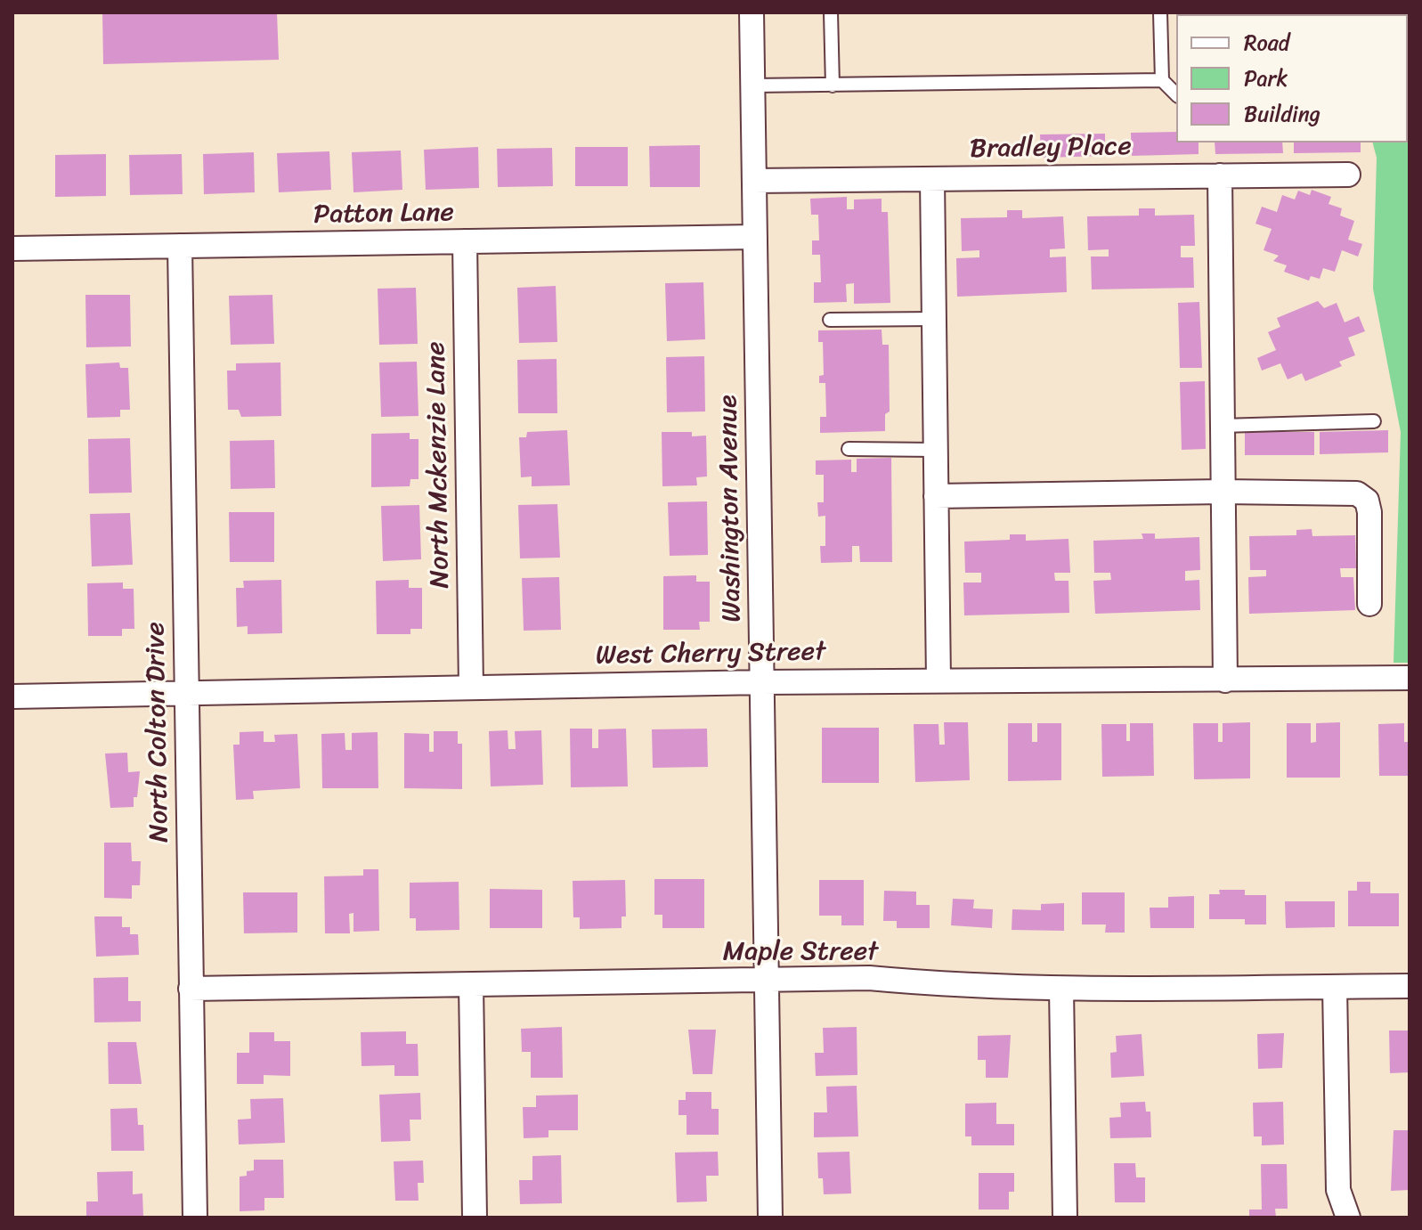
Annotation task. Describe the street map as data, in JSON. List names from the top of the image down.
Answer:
{
  "streets": {
    "street": [
      "Bradley Place",
      "Patton Lane",
      "North Mckenzie Lane",
      "Washington Avenue",
      "West Cherry Street",
      "North Colton Drive",
      "Maple Street"
    ]
  },
  "crossings": [
    ["Bradley Place", "Washington Avenue"],
    ["Patton Lane", "North Mckenzie Lane"],
    ["Patton Lane", "Washington Avenue"],
    ["Patton Lane", "North Colton Drive"],
    ["North Mckenzie Lane", "West Cherry Street"],
    ["Washington Avenue", "West Cherry Street"],
    ["Washington Avenue", "Maple Street"],
    ["West Cherry Street", "North Colton Drive"],
    ["North Colton Drive", "Maple Street"]
  ],
  "legend": ["Road", "Park", "Building"]
}
